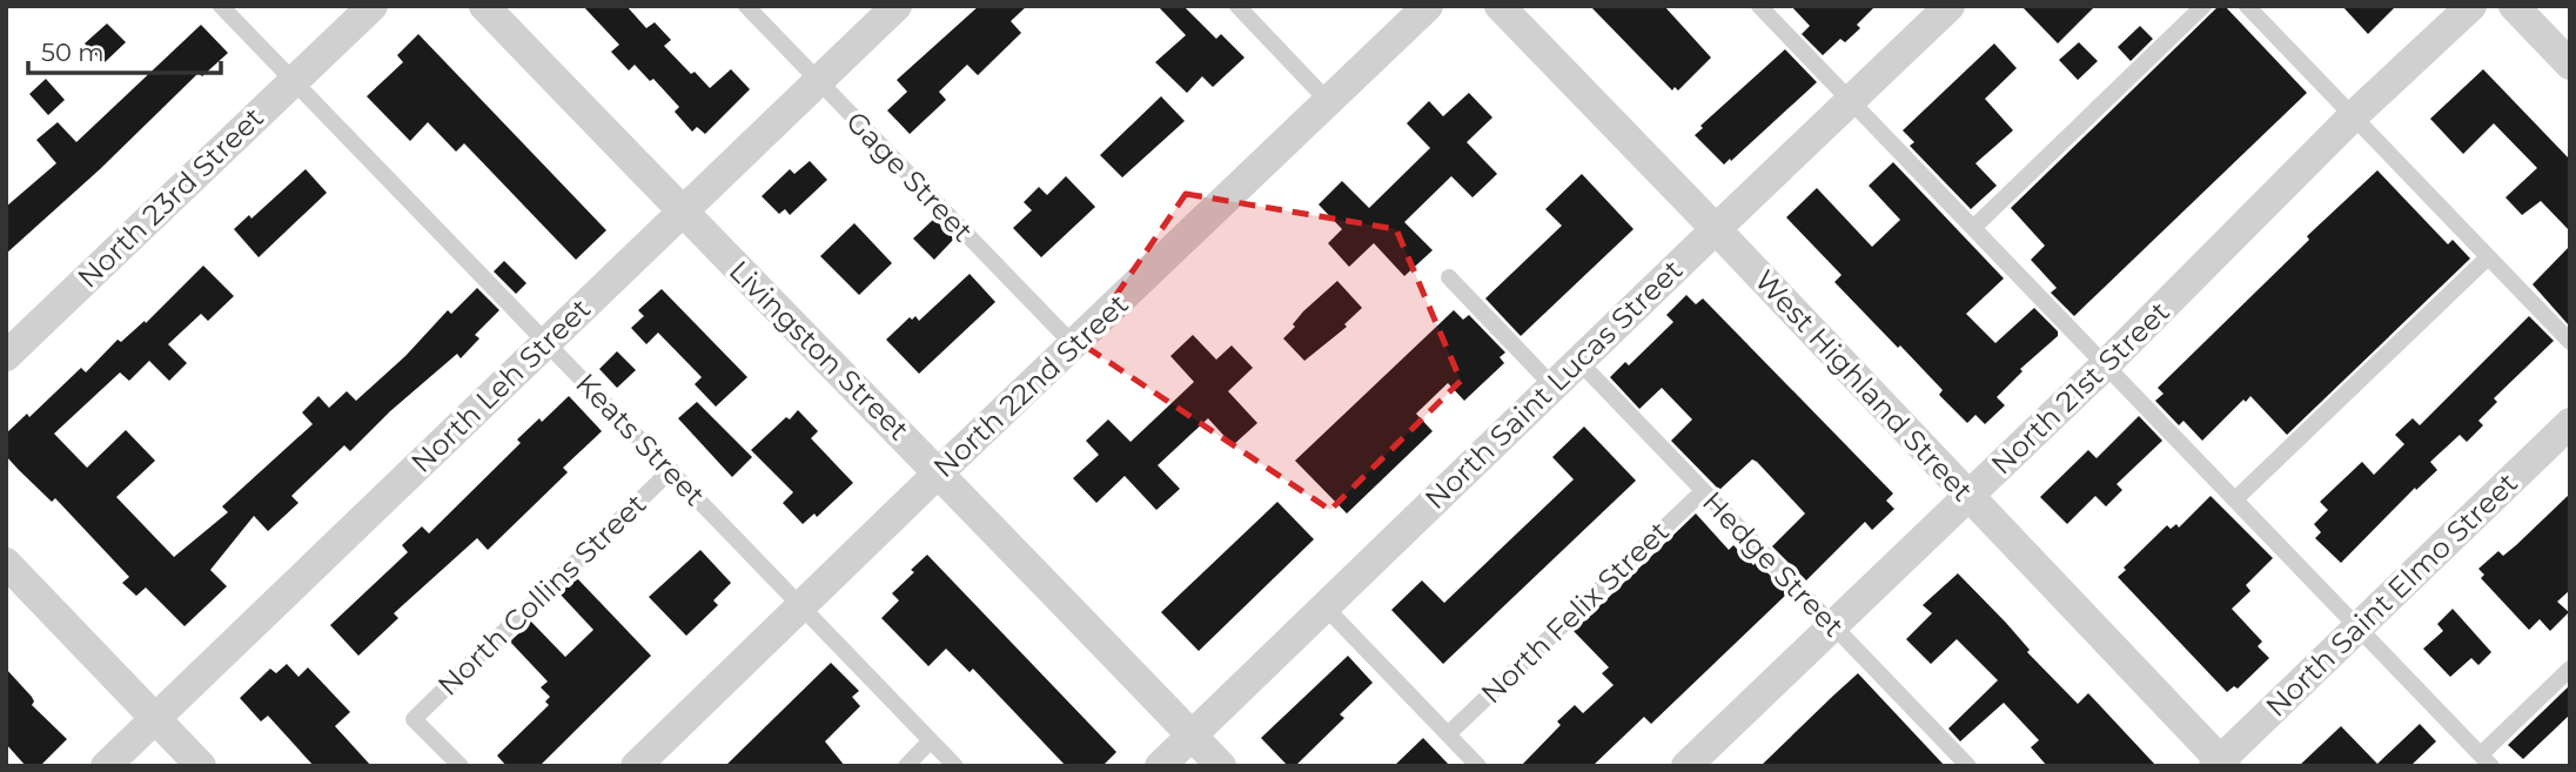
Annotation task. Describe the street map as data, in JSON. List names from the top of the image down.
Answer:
{
  "streets": {
    "street": [
      "North 23rd Street",
      "Livingston Street",
      "North Saint Lucas Street",
      "North Leh Street",
      "North 22nd Street",
      "West Highland Street",
      "North 21st Street",
      "North Saint Elmo Street"
    ],
    "lane": [
      "Gage Street",
      "Keats Street",
      "Hedge Street",
      "North Collins Street",
      "North Felix Street"
    ]
  },
  "crossings": [
    ["Gage Street", "North Leh Street"],
    ["Gage Street", "North 22nd Street"],
    ["North 23rd Street", "Keats Street"],
    ["Livingston Street", "North Saint Lucas Street"],
    ["Livingston Street", "North Leh Street"],
    ["Livingston Street", "North 22nd Street"],
    ["North Saint Lucas Street", "West Highland Street"],
    ["North Saint Lucas Street", "Hedge Street"],
    ["North Leh Street", "Keats Street"],
    ["North 22nd Street", "Keats Street"],
    ["West Highland Street", "North 21st Street"],
    ["West Highland Street", "North Saint Elmo Street"],
    ["North 21st Street", "Hedge Street"],
    ["Keats Street", "North Collins Street"],
    ["Hedge Street", "North Felix Street"]
  ],
  "scale_bar": "50 m"
}
